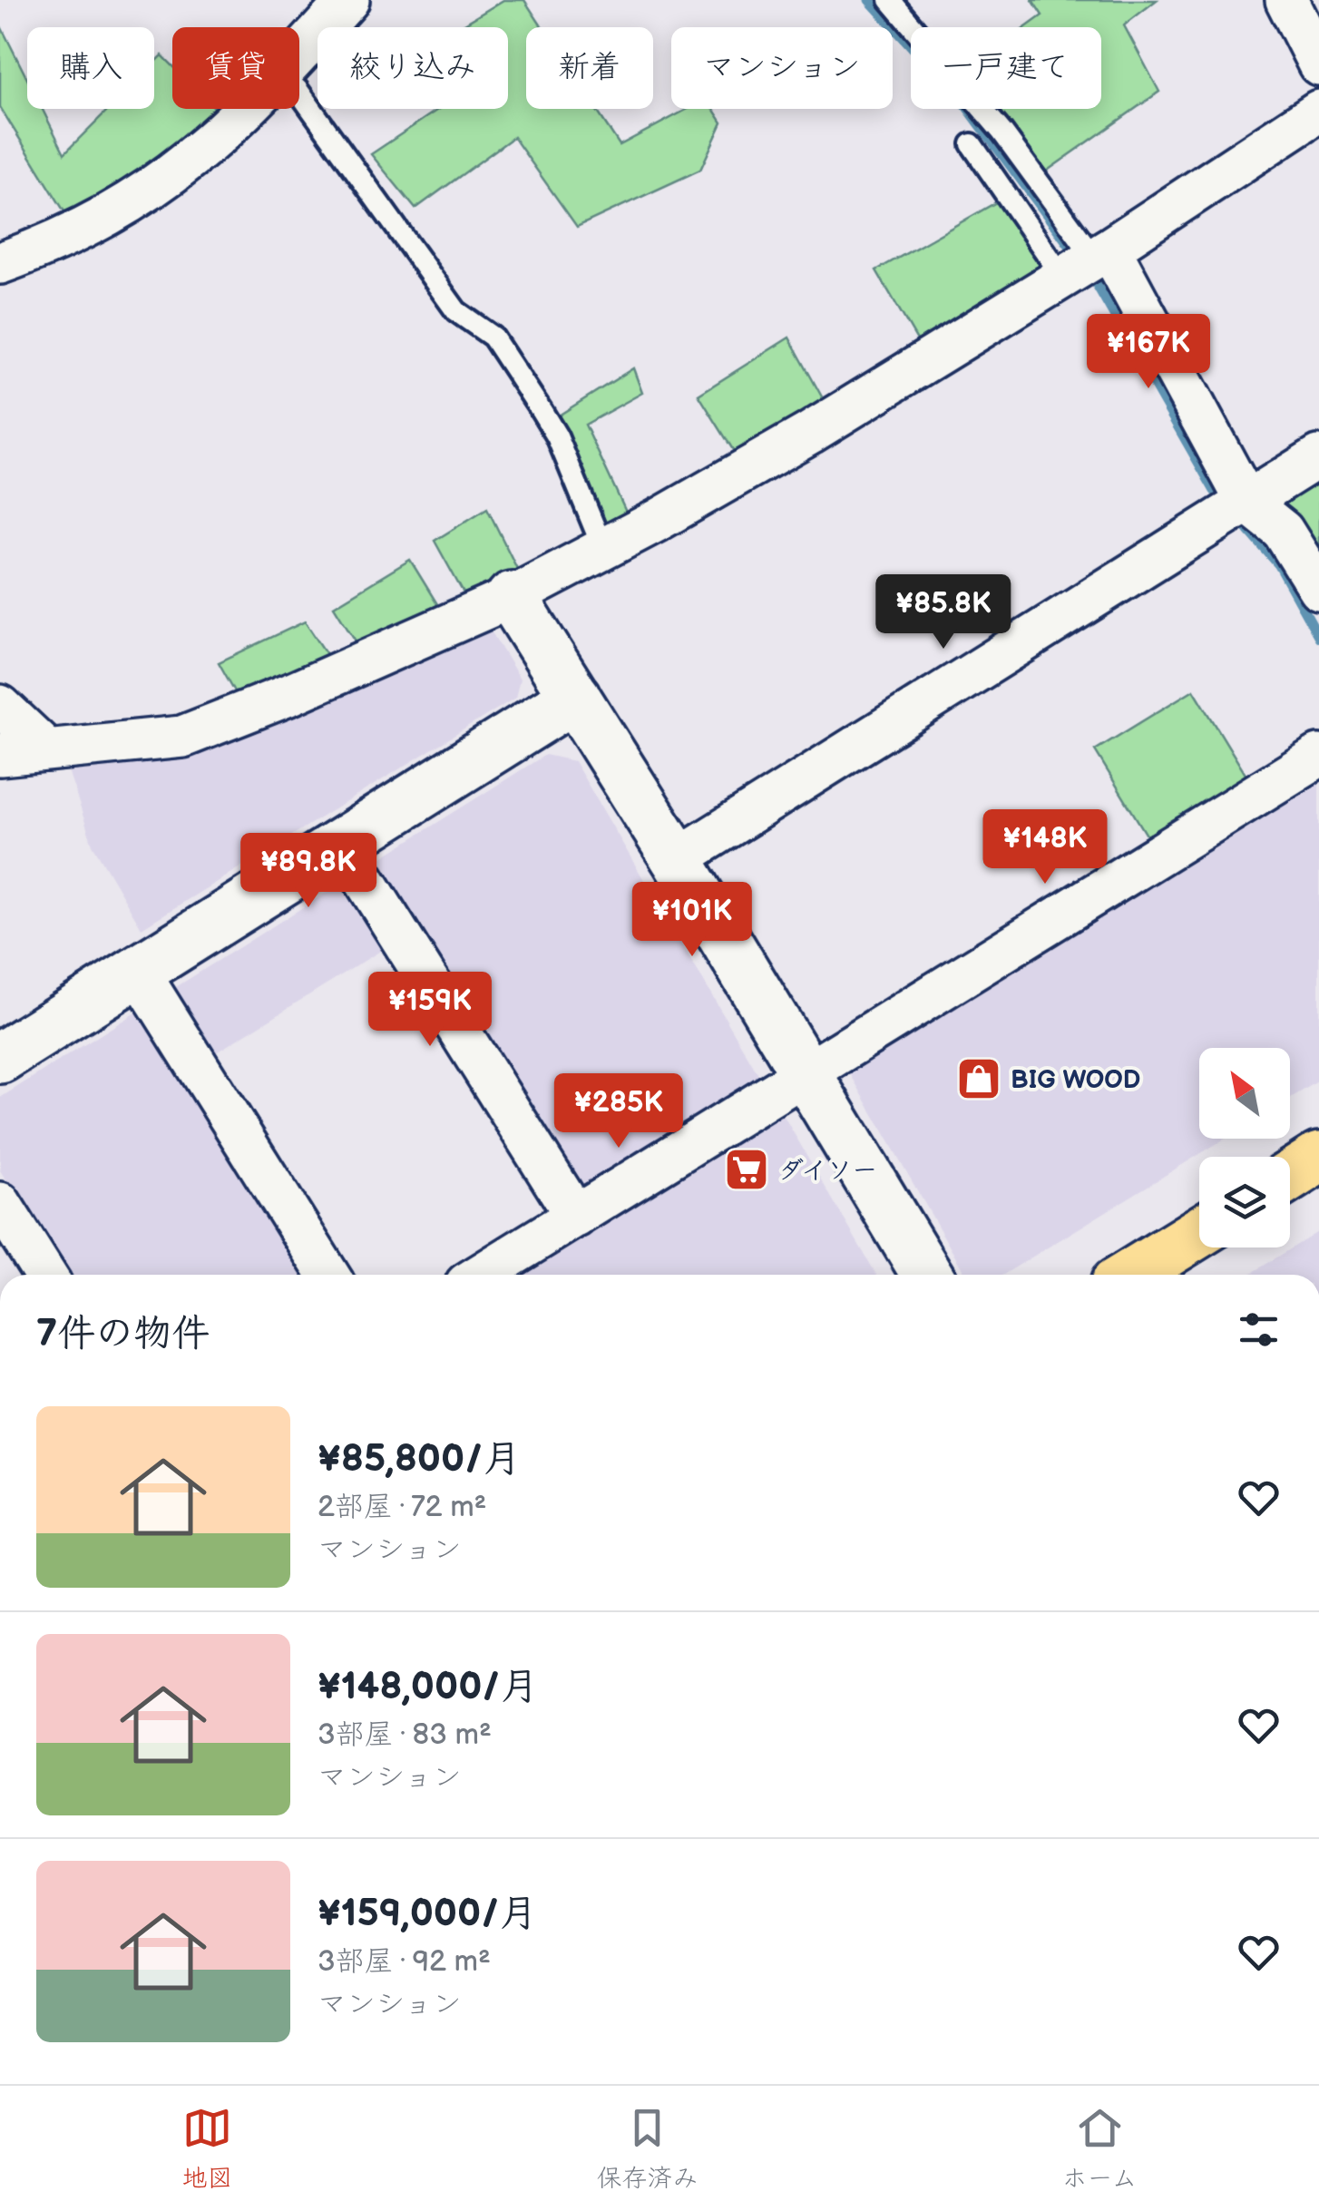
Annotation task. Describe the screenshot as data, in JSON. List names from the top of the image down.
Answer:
{
  "places": {
    "shop": ["BIG WOOD"],
    "supermarket": ["ダイソー"]
  },
  "north": "top left",
  "page": {
    "chip": [
      "購入",
      "賃貸",
      "絞り込み",
      "新着",
      "マンション",
      "一戸建て"
    ],
    "price": [
      "¥167K",
      "¥85.8K",
      "¥148K",
      "¥89.8K",
      "¥101K",
      "¥159K",
      "¥285K"
    ],
    "heading": "7件の物件",
    "list": [
      {
        "name": "¥85,800/月",
        "note": "2部屋 · 72 m² · マンション"
      },
      {
        "name": "¥148,000/月",
        "note": "3部屋 · 83 m² · マンション"
      },
      {
        "name": "¥159,000/月",
        "note": "3部屋 · 92 m² · マンション"
      }
    ],
    "tabs": ["地図", "保存済み", "ホーム"]
  }
}
